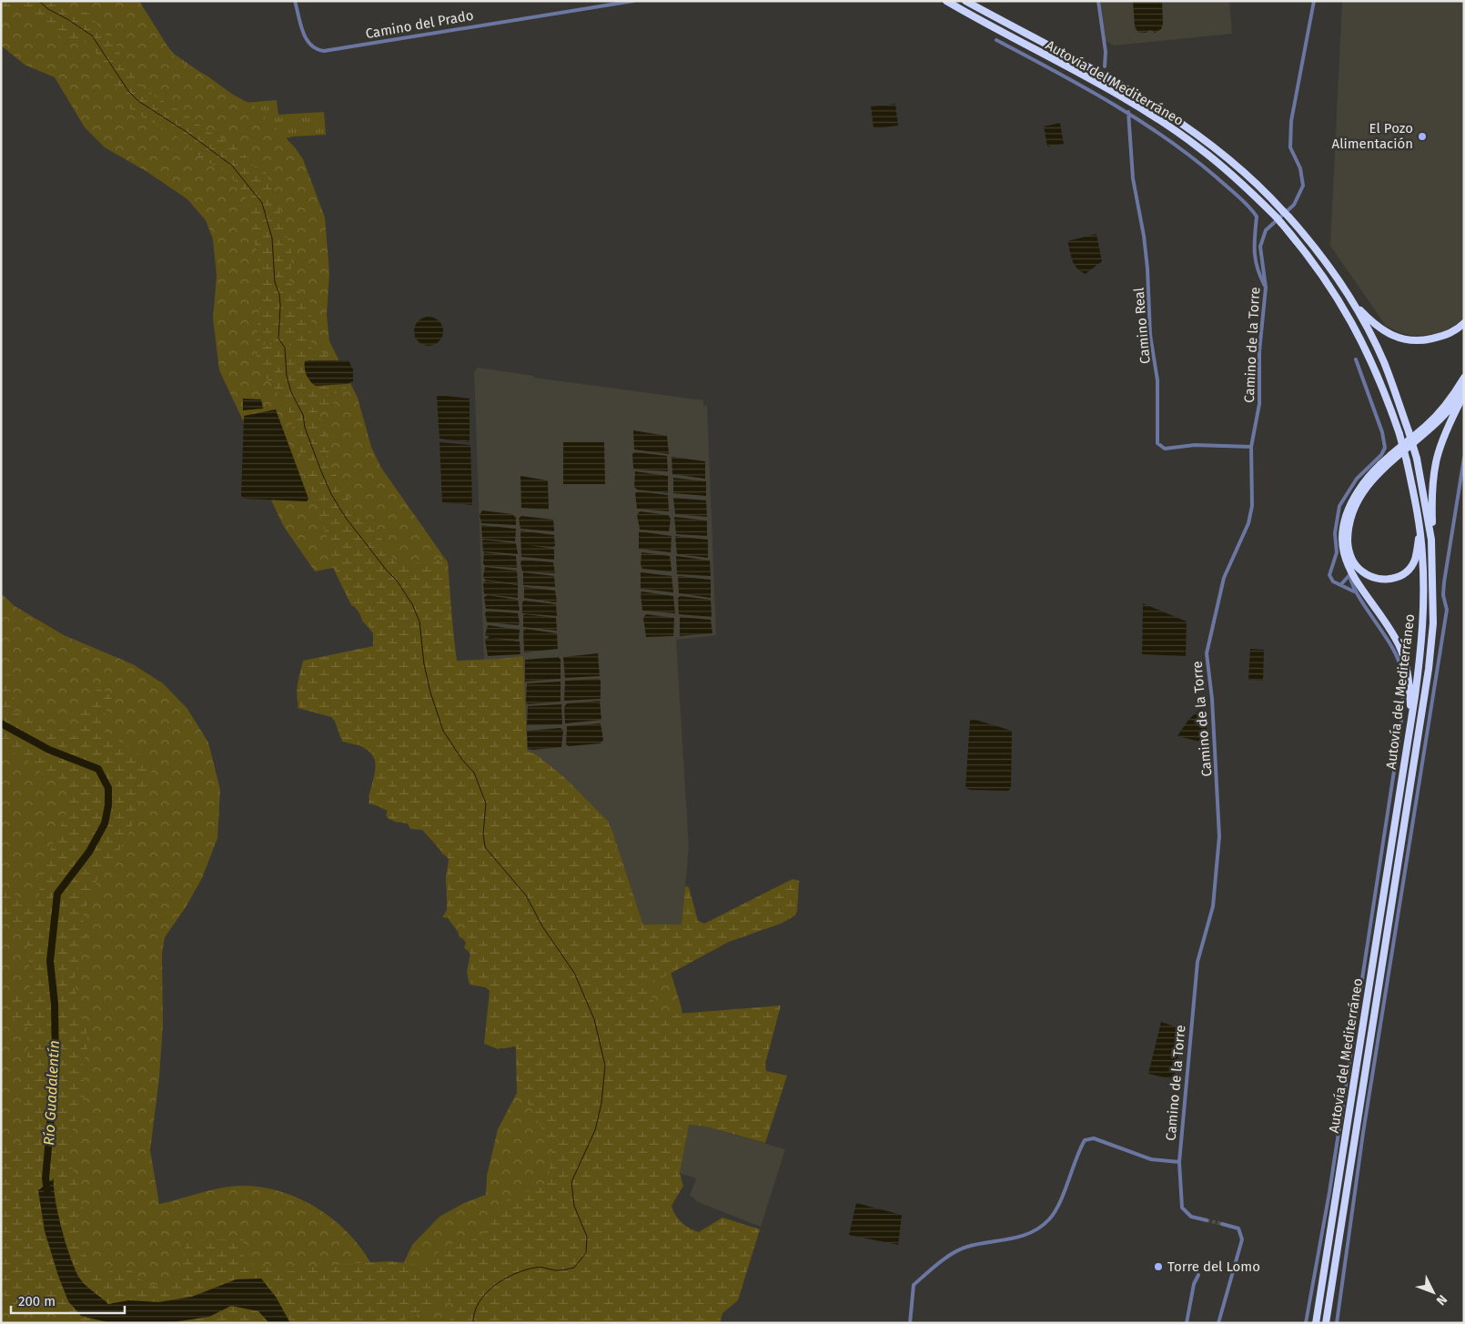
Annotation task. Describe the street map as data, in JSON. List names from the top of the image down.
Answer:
{
  "streets": {
    "highway": ["Autovía del Mediterráneo"],
    "street": ["Camino del Prado", "Camino Real", "Camino de la Torre"]
  },
  "crossings": [
    ["Camino Real", "Camino de la Torre"]
  ],
  "water": ["Río Guadalentín"],
  "places": ["El Pozo Alimentación", "Torre del Lomo"],
  "scale_bar": "200 m",
  "north": "bottom right"
}
